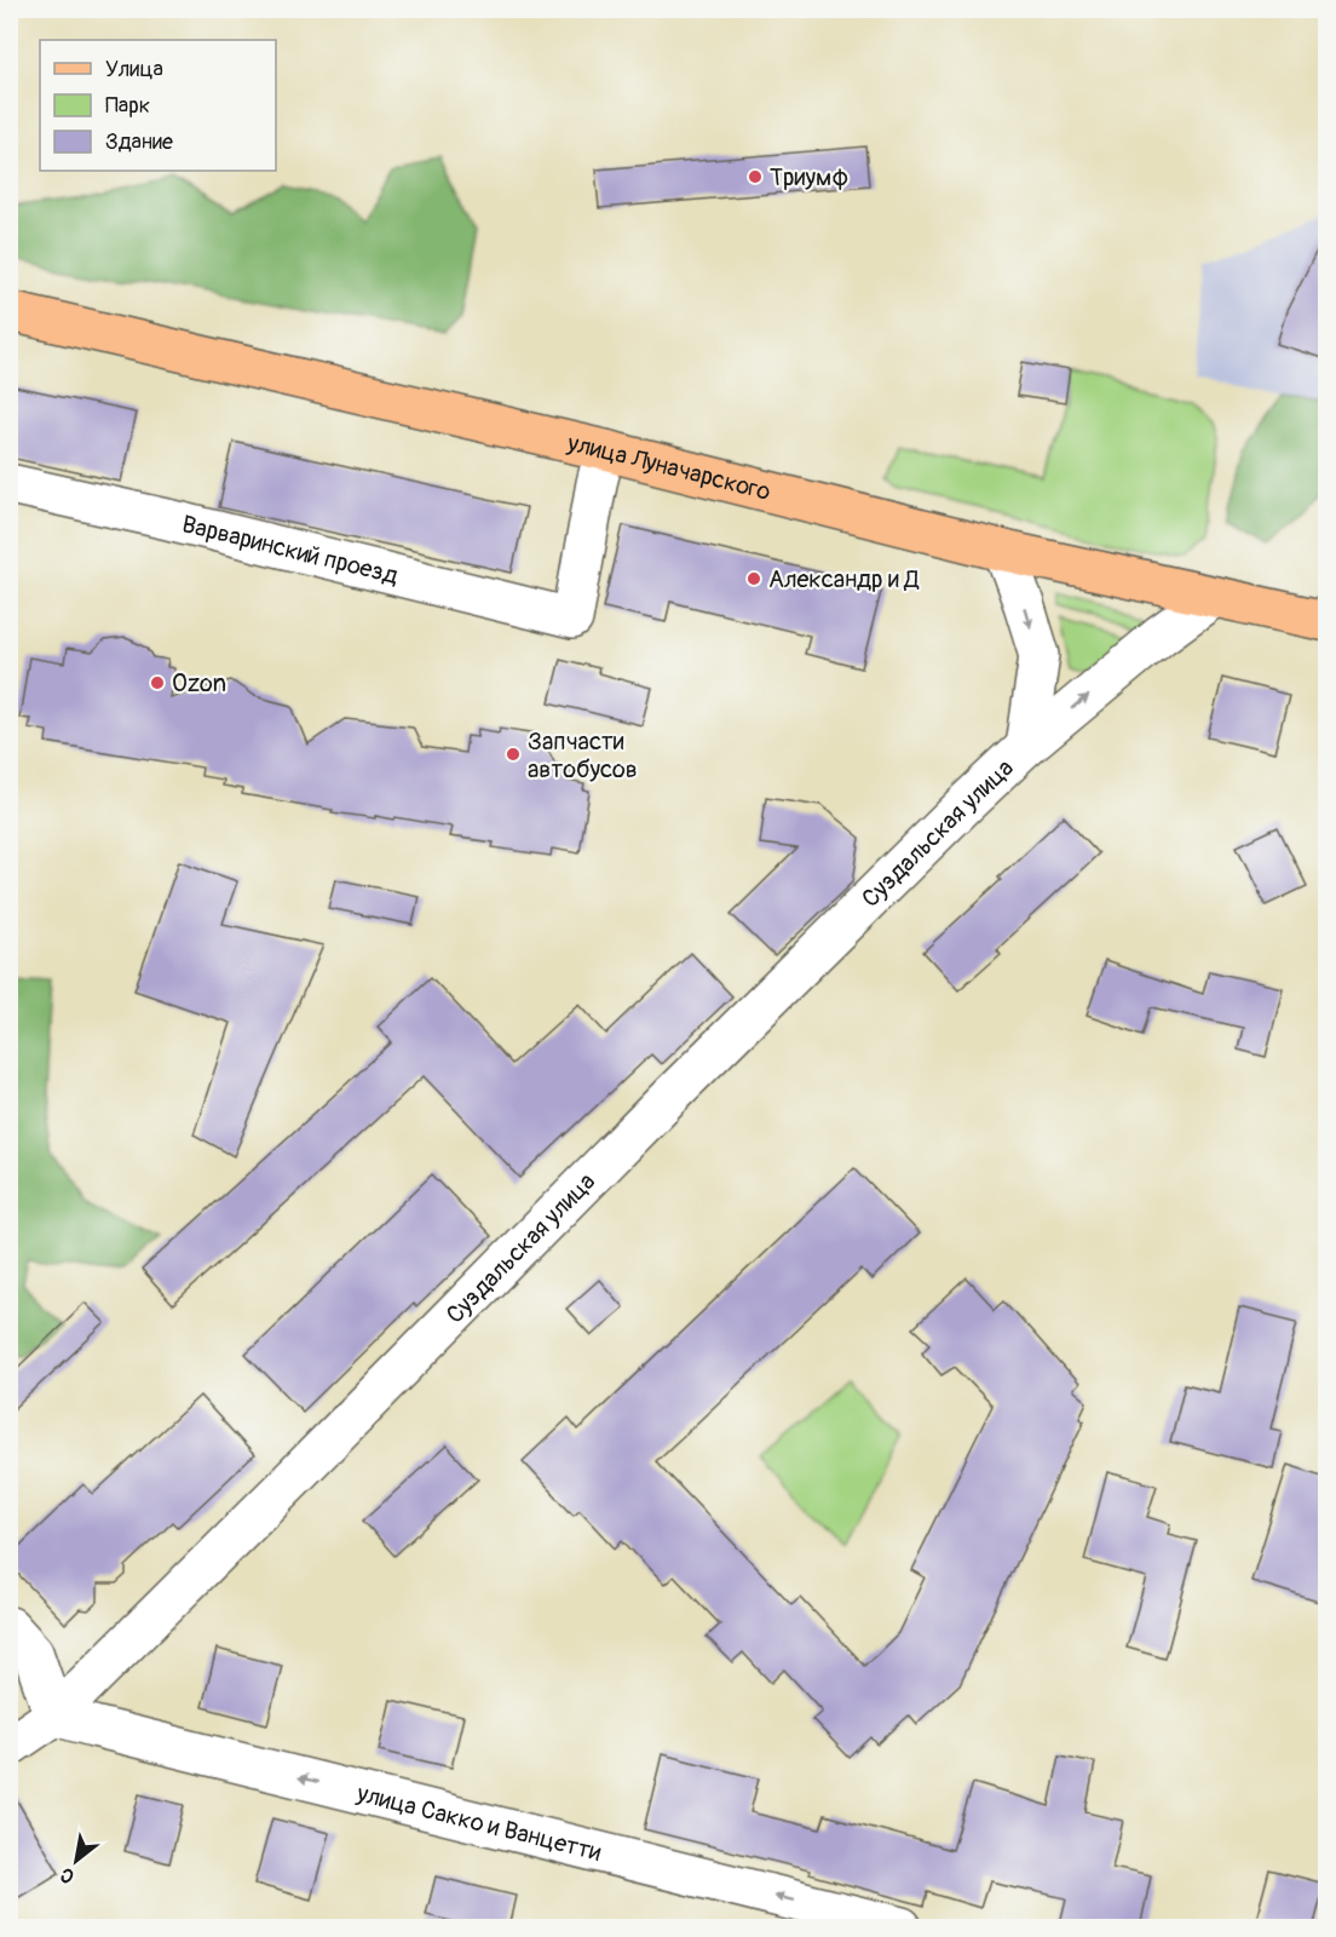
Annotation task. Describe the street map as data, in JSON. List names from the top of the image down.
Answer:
{
  "streets": {
    "main road": ["улица Луначарского"],
    "street": ["Варваринский проезд", "Суздальская улица", "улица Сакко и Ванцетти"]
  },
  "crossings": [
    ["улица Луначарского", "Варваринский проезд"],
    ["улица Луначарского", "Суздальская улица"],
    ["Суздальская улица", "улица Сакко и Ванцетти"]
  ],
  "one_way": ["улица Сакко и Ванцетти"],
  "places": [
    "Триумф",
    "Александр и Д",
    "Ozon",
    "Запчасти автобусов"
  ],
  "legend": ["Улица", "Парк", "Здание"],
  "north": "bottom left"
}
